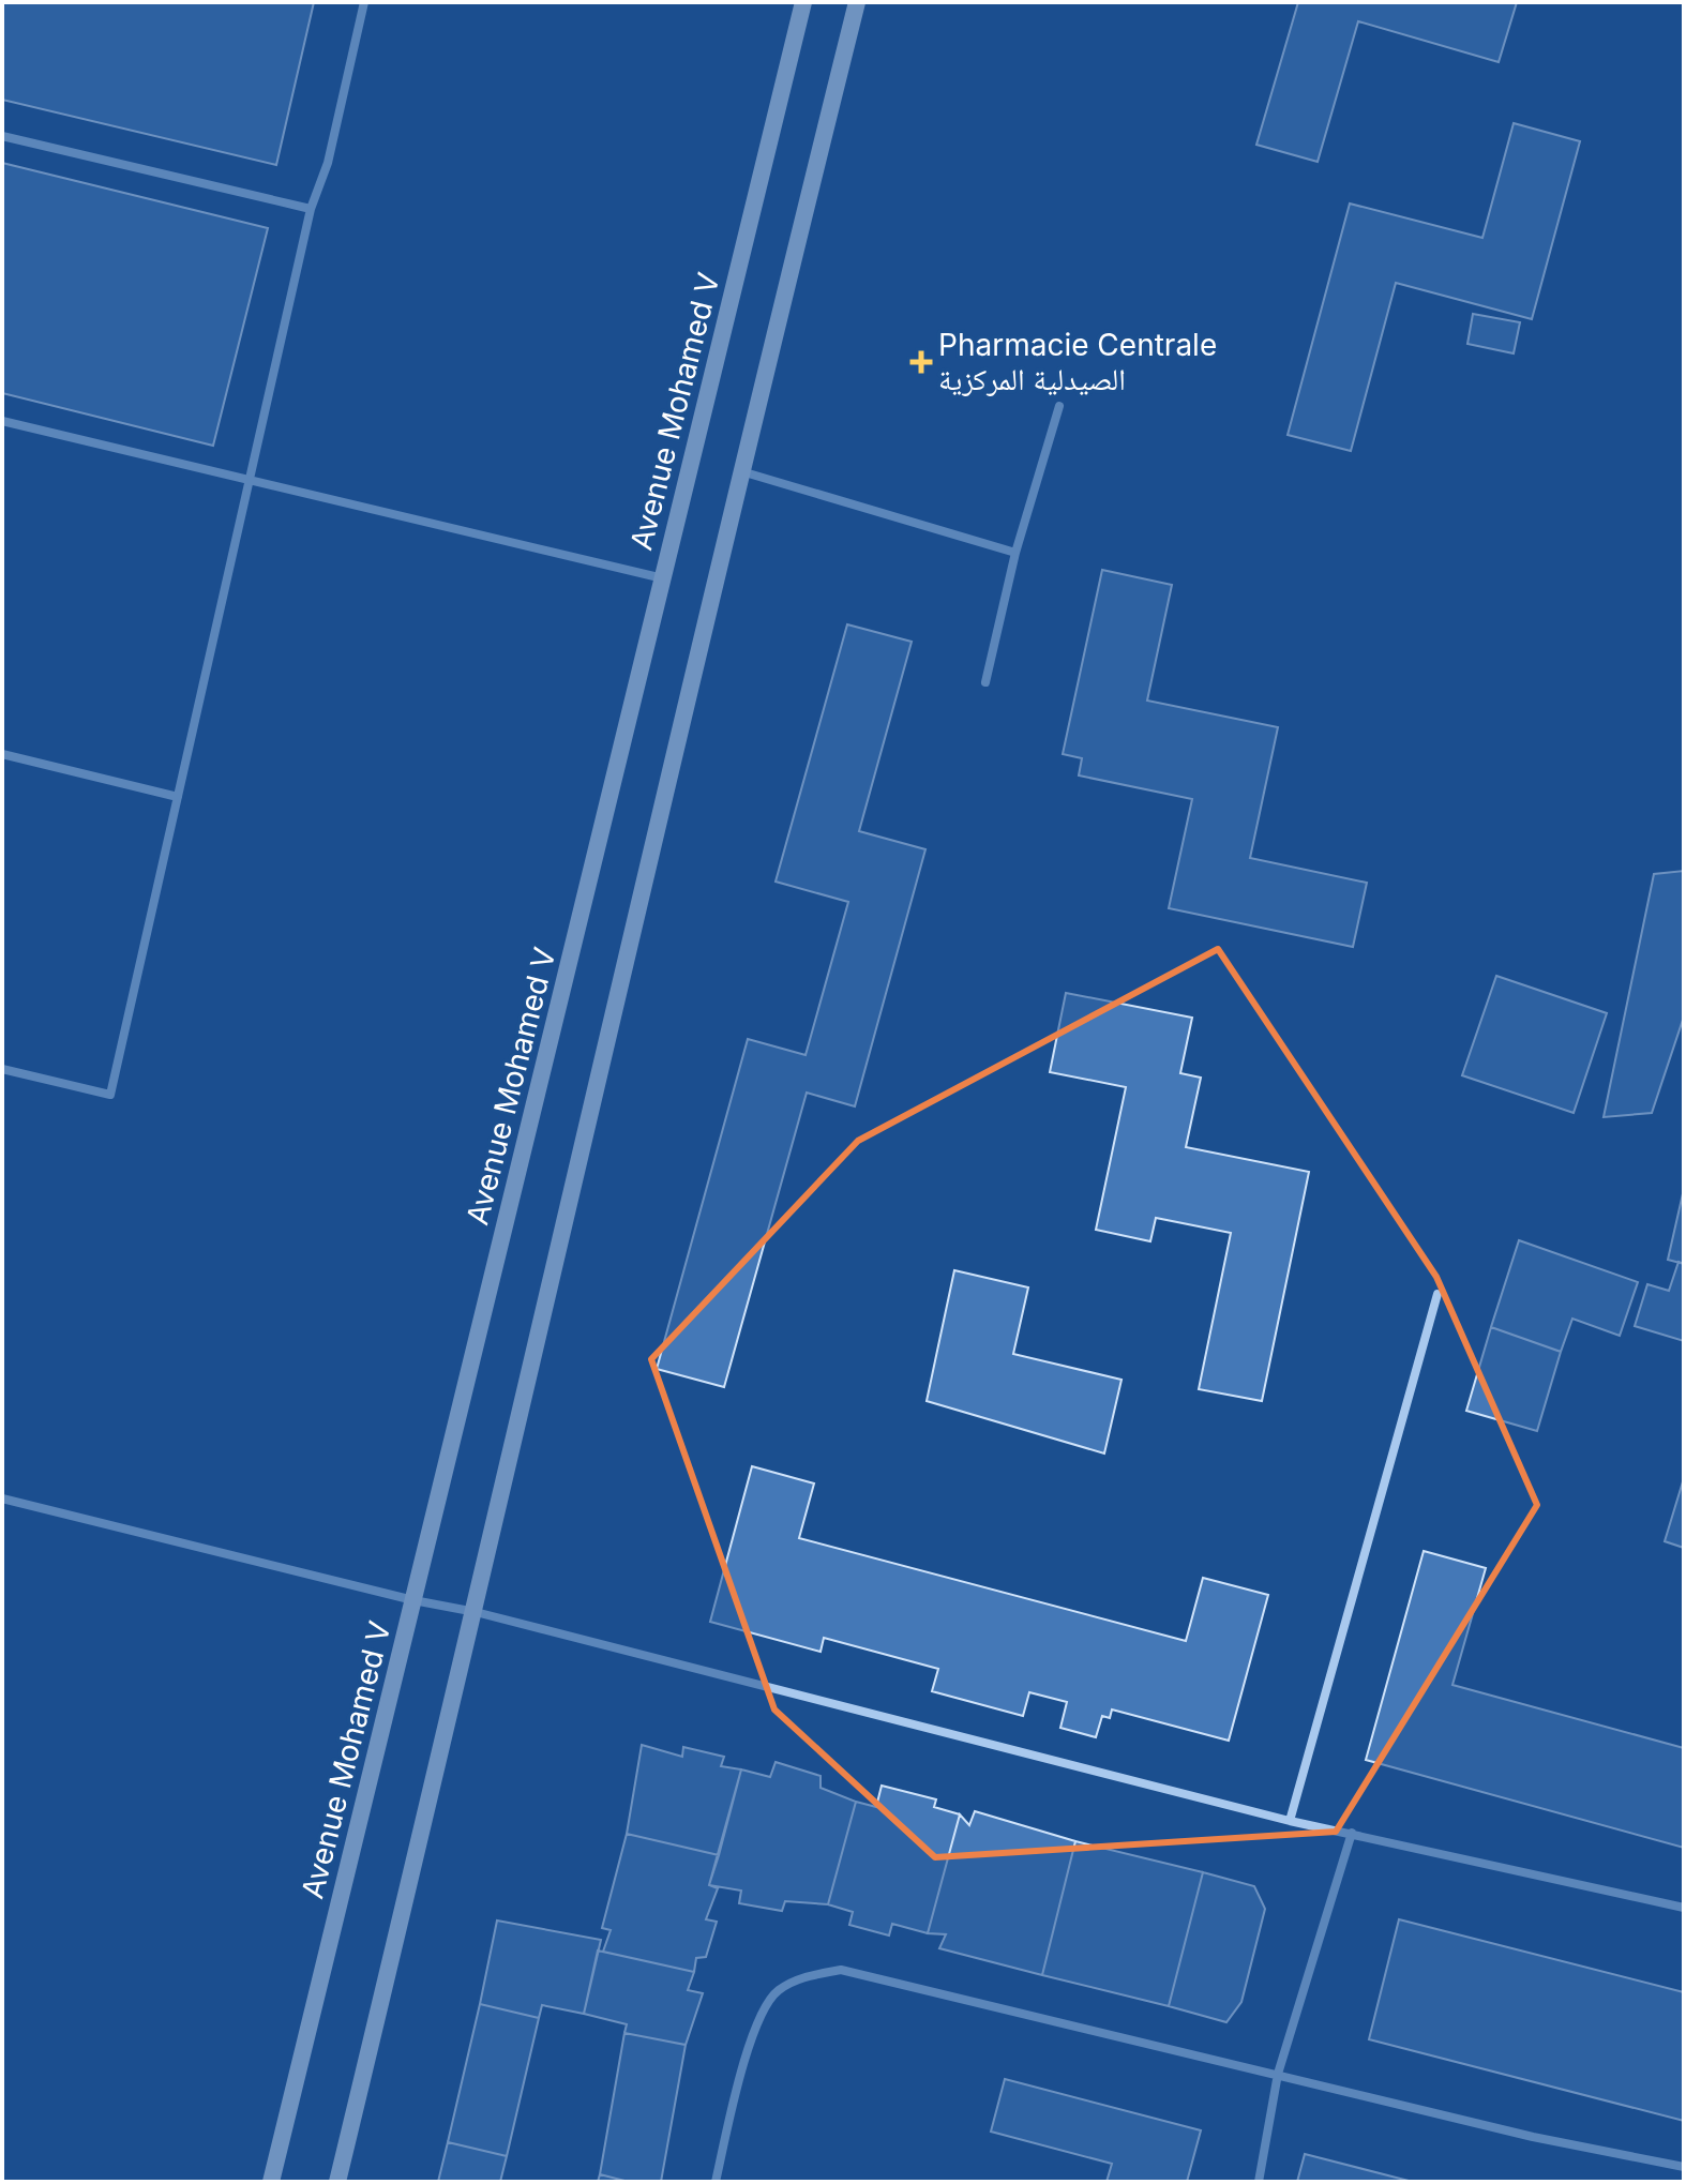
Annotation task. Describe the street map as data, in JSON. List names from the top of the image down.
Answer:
{
  "streets": {
    "street": ["Avenue Mohamed V"]
  },
  "places": {
    "health": ["Pharmacie Centrale الصيدلية المركزية"]
  }
}
